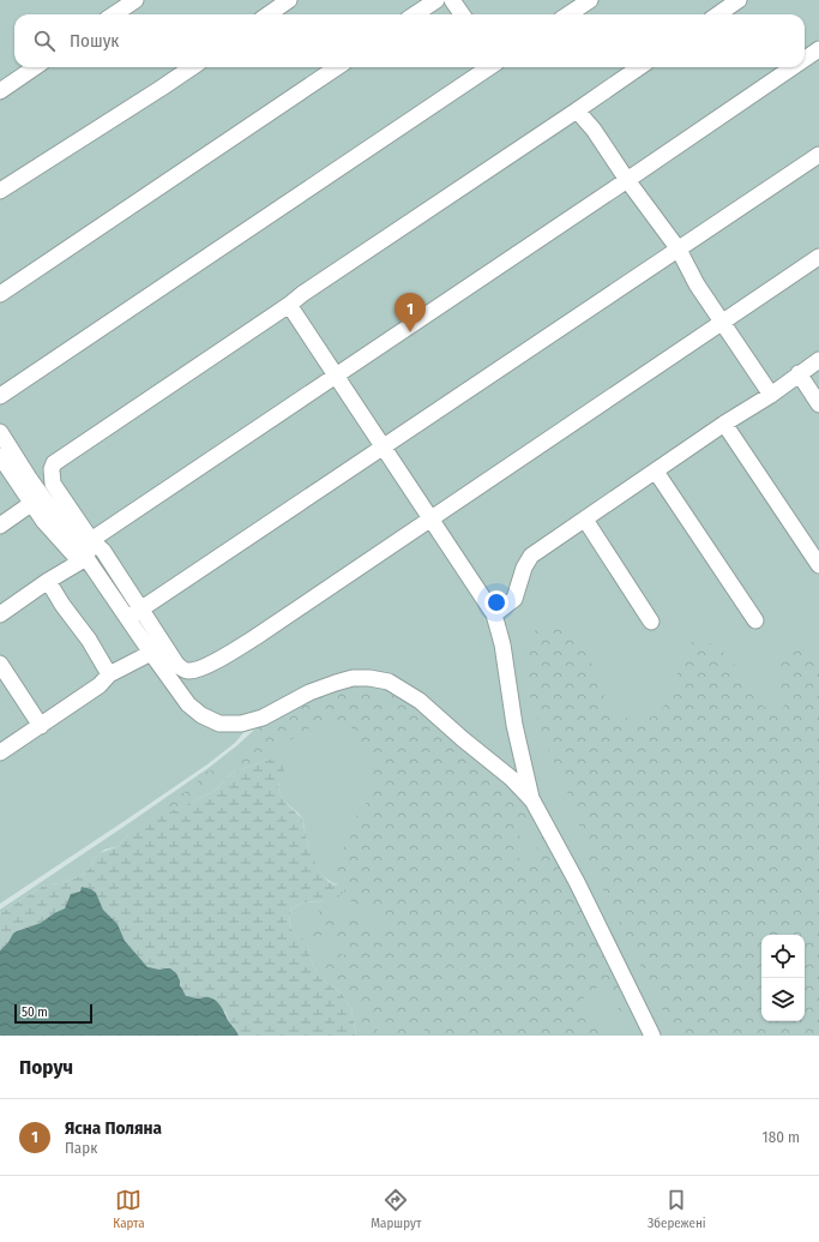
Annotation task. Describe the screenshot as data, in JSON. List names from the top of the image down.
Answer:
{
  "scale_bar": "50 m",
  "page": {
    "search": "Пошук",
    "pins": "1",
    "scale": "50 m",
    "heading": "Поруч",
    "list": [
      {
        "mark": "1",
        "name": "Ясна Поляна",
        "note": "Парк",
        "value": "180 m"
      }
    ],
    "nav": ["Карта", "Маршрут", "Збережені"]
  }
}
